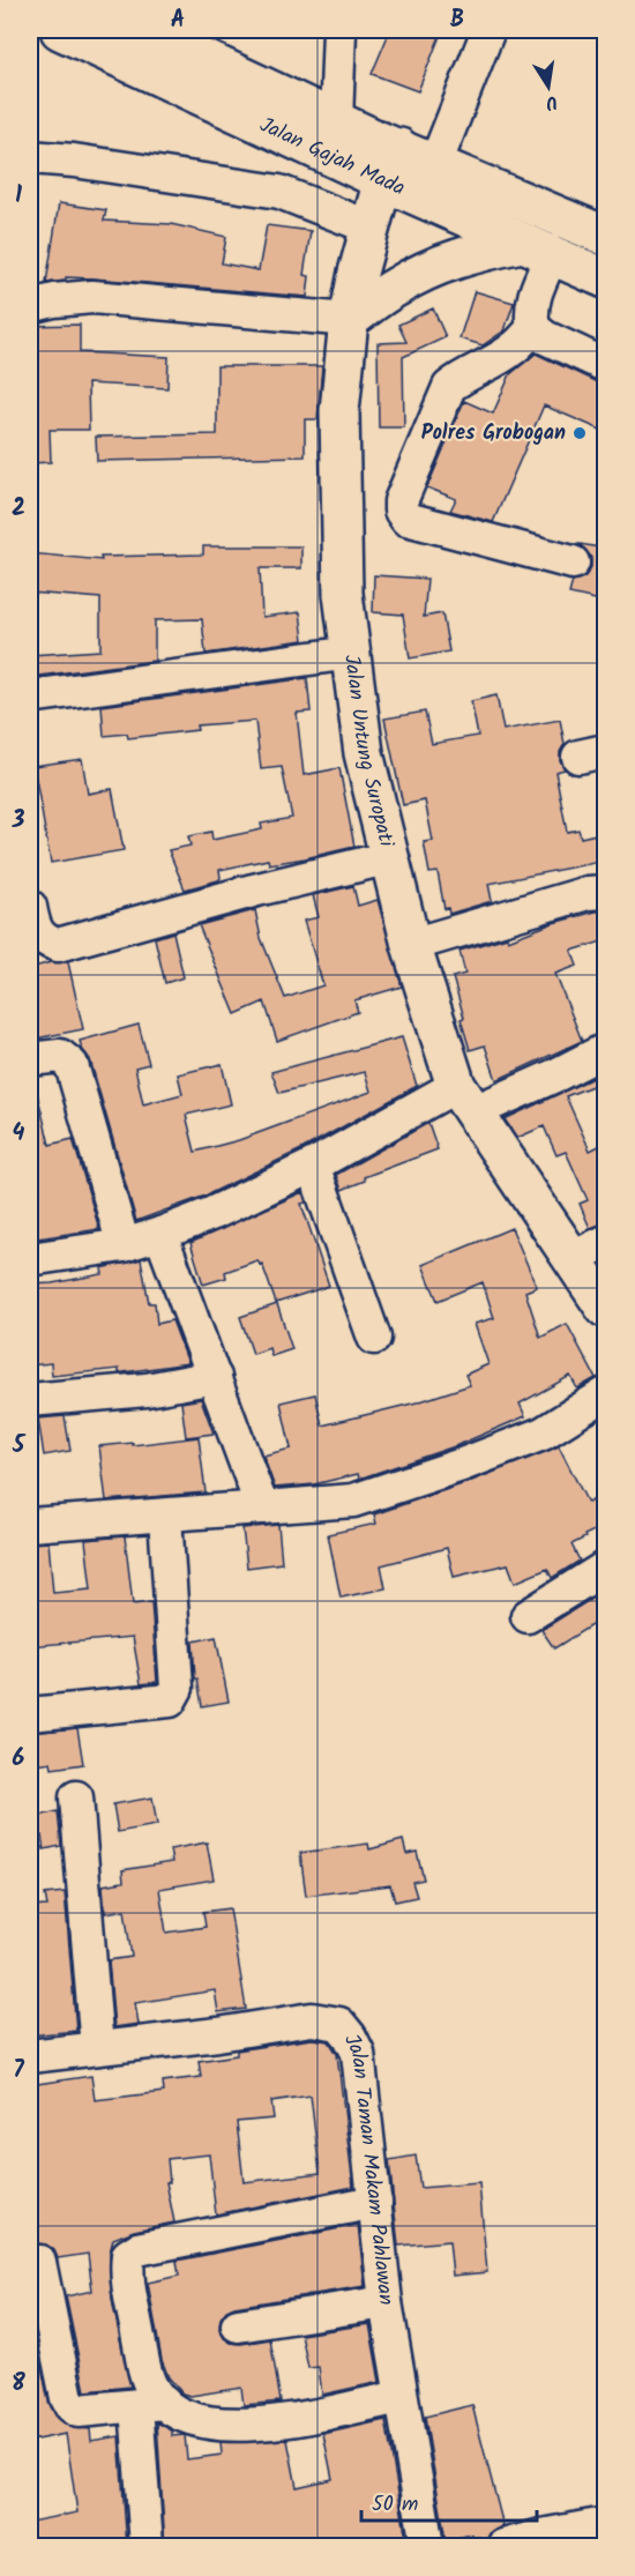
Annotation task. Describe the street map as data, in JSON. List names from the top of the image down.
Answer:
{
  "streets": {
    "main road": ["Jalan Gajah Mada", "Jalan Untung Suropati"],
    "street": ["Jalan Taman Makam Pahlawan"]
  },
  "crossings": [
    ["Jalan Gajah Mada", "Jalan Untung Suropati"]
  ],
  "places": ["Polres Grobogan"],
  "scale_bar": "50 m",
  "north": "bottom",
  "grid": {
    "columns": ["A", "B"],
    "rows": [
      "1",
      "2",
      "3",
      "4",
      "5",
      "6",
      "7",
      "8"
    ]
  }
}
